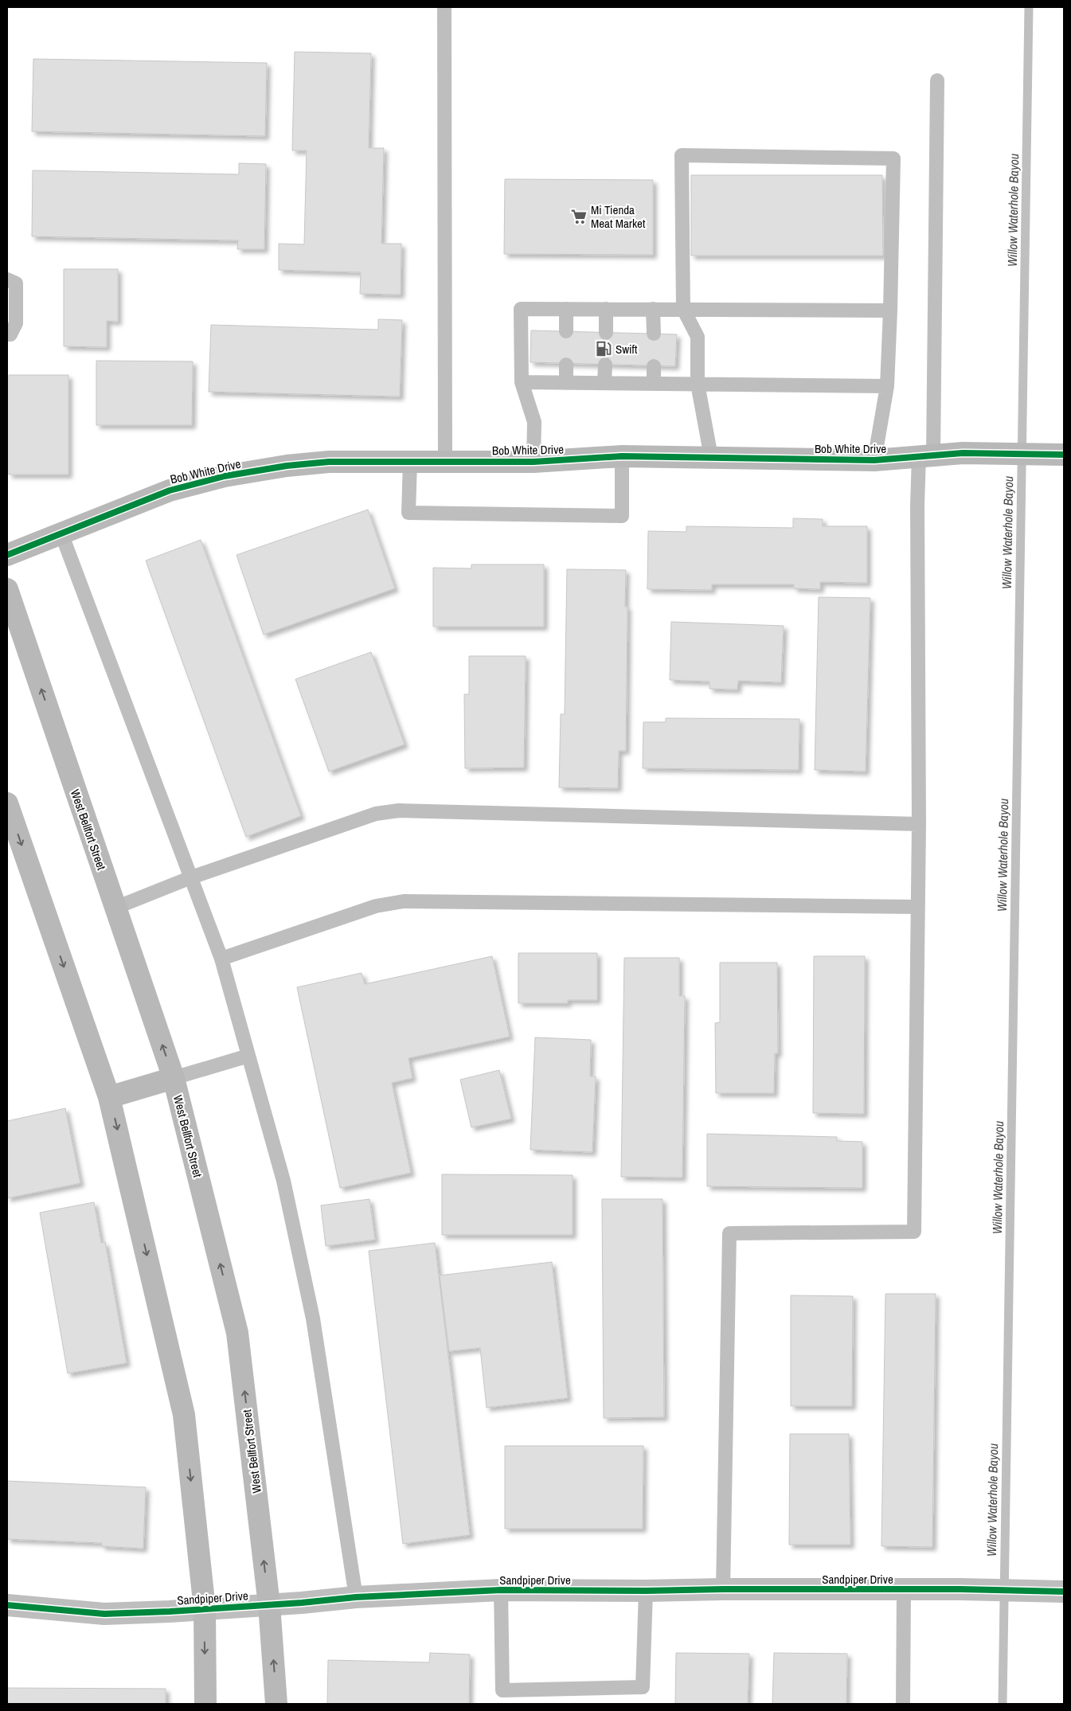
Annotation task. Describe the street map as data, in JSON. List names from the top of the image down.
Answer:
{
  "streets": {
    "main road": ["Bob White Drive", "West Bellfort Street"],
    "street": ["Sandpiper Drive"]
  },
  "crossings": [
    ["West Bellfort Street", "Sandpiper Drive"]
  ],
  "water": ["Willow Waterhole Bayou"],
  "places": {
    "supermarket": ["Mi Tienda Meat Market"],
    "fuel station": ["Swift"]
  }
}
